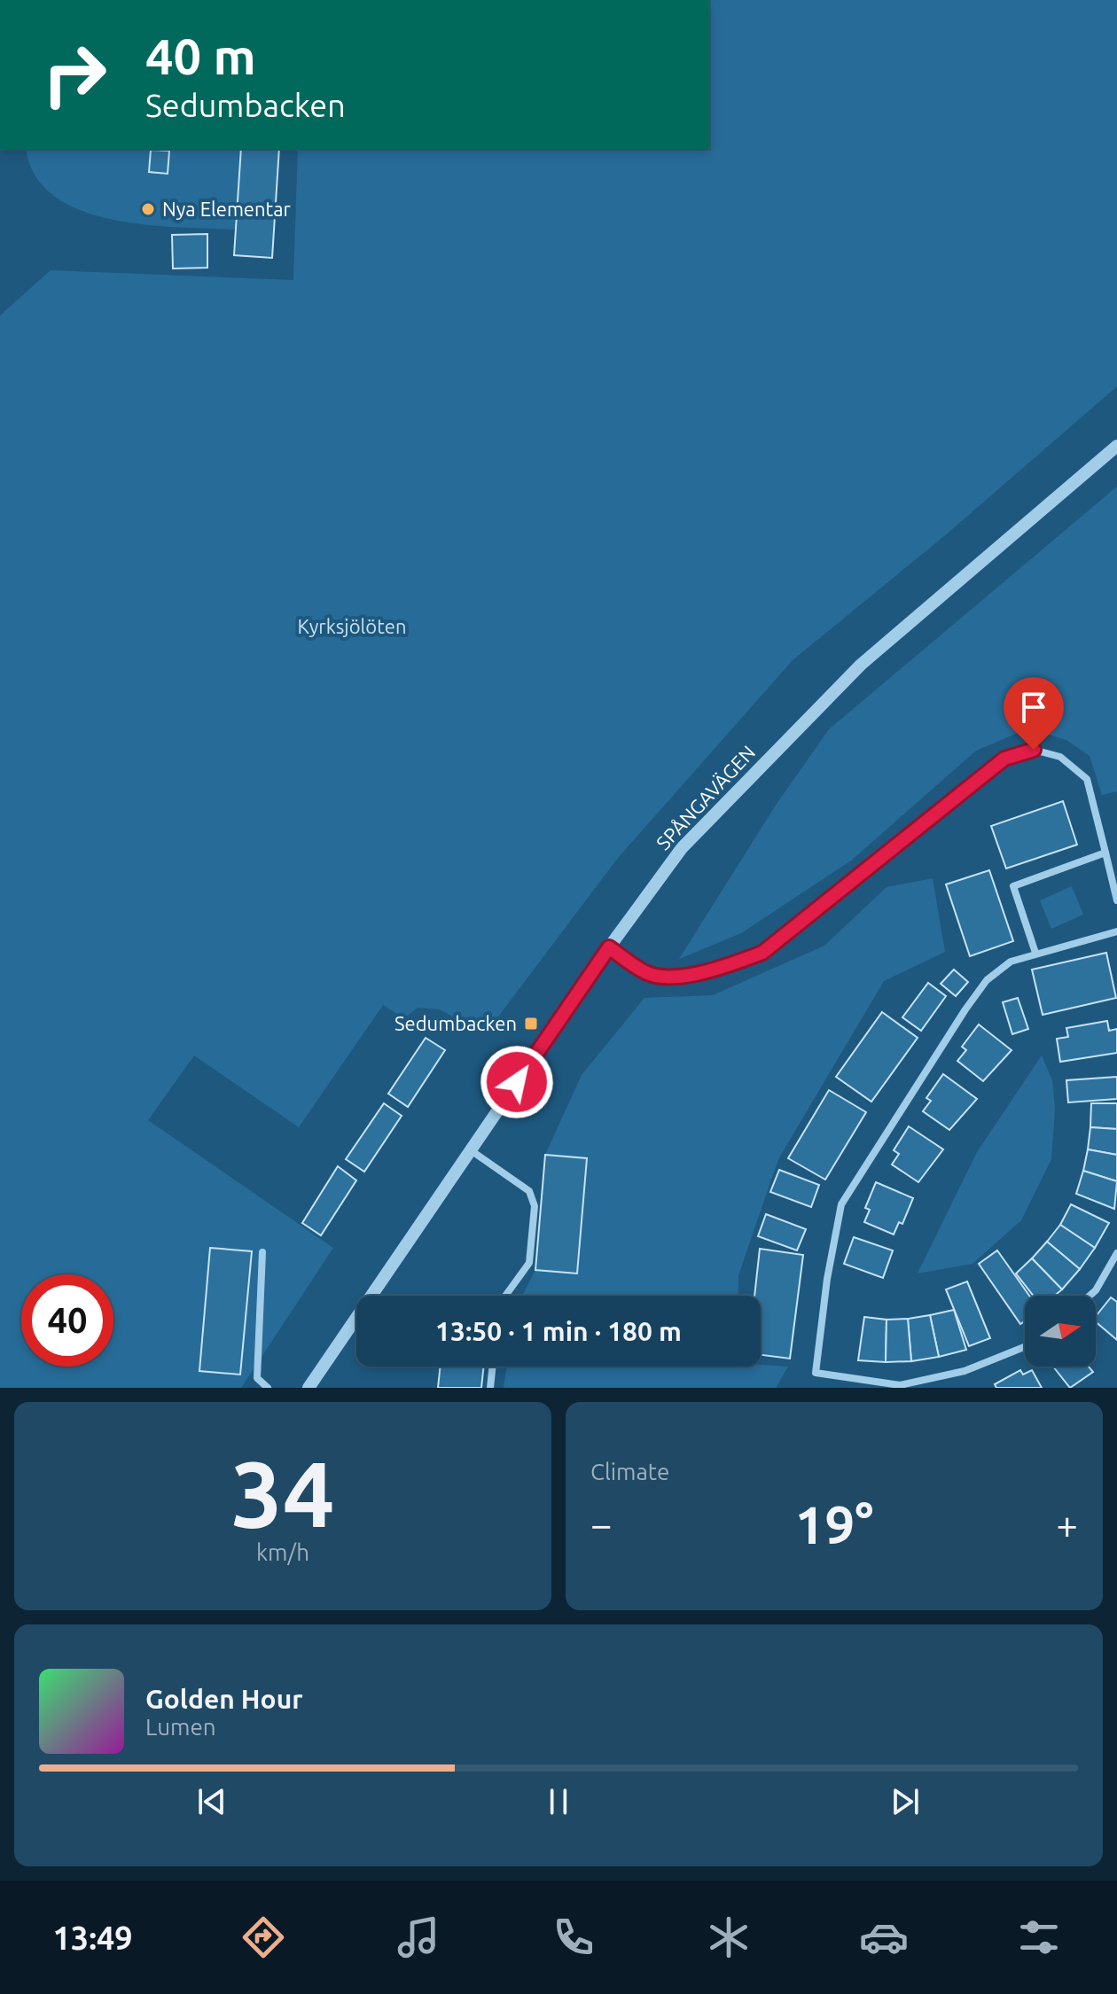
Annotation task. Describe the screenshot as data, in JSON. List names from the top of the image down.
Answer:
{
  "streets": {
    "street": ["SPÅNGAVÄGEN"]
  },
  "parks": ["Kyrksjölöten"],
  "places": {
    "other": ["Nya Elementar"],
    "transit": ["Sedumbacken"]
  },
  "north": "right",
  "page": {
    "turn": ["40 m", "Sedumbacken"],
    "limit": "40",
    "trip": "13:50 · 1 min · 180 m",
    "tile": [
      ["34", "km/h"],
      "Climate"
    ],
    "heat": ["−", "19°", "+"],
    "song": ["Golden Hour", "Lumen"],
    "tabs": "13:49"
  }
}
